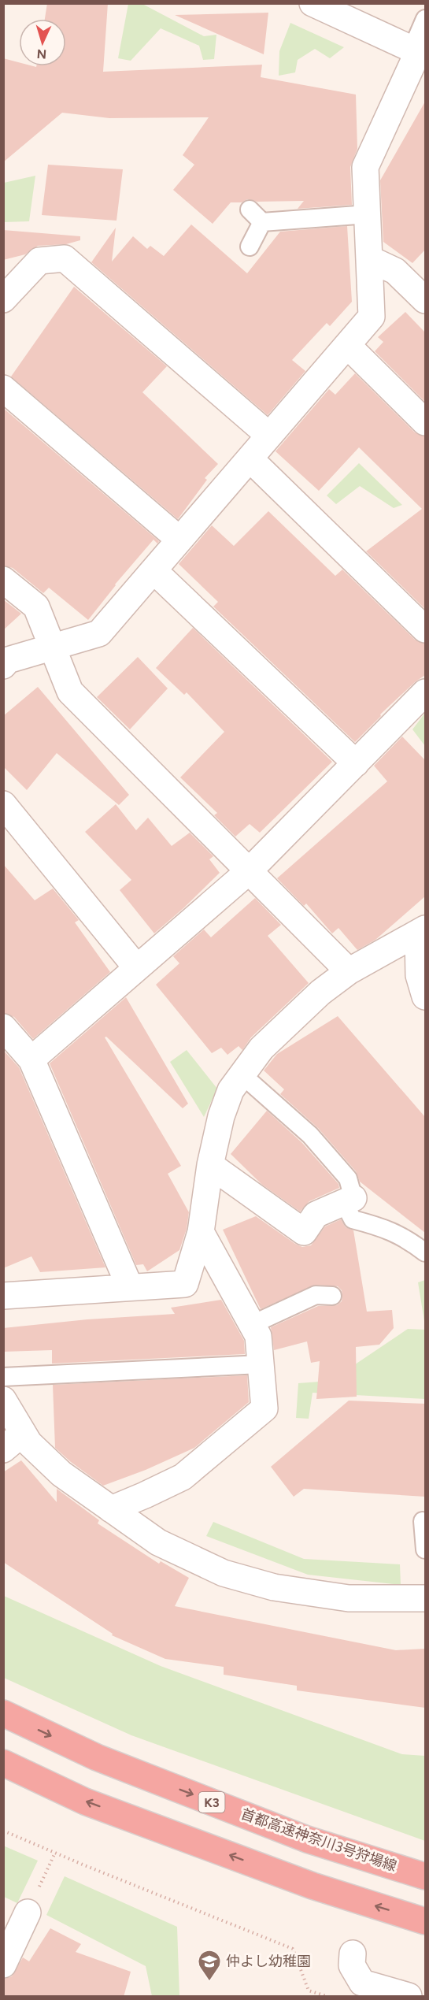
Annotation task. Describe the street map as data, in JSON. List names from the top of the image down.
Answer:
{
  "streets": {
    "highway": ["K3", "首都高速神奈川3号狩場線"]
  },
  "places": {
    "school or university": ["仲よし幼稚園"]
  },
  "north": "bottom"
}
